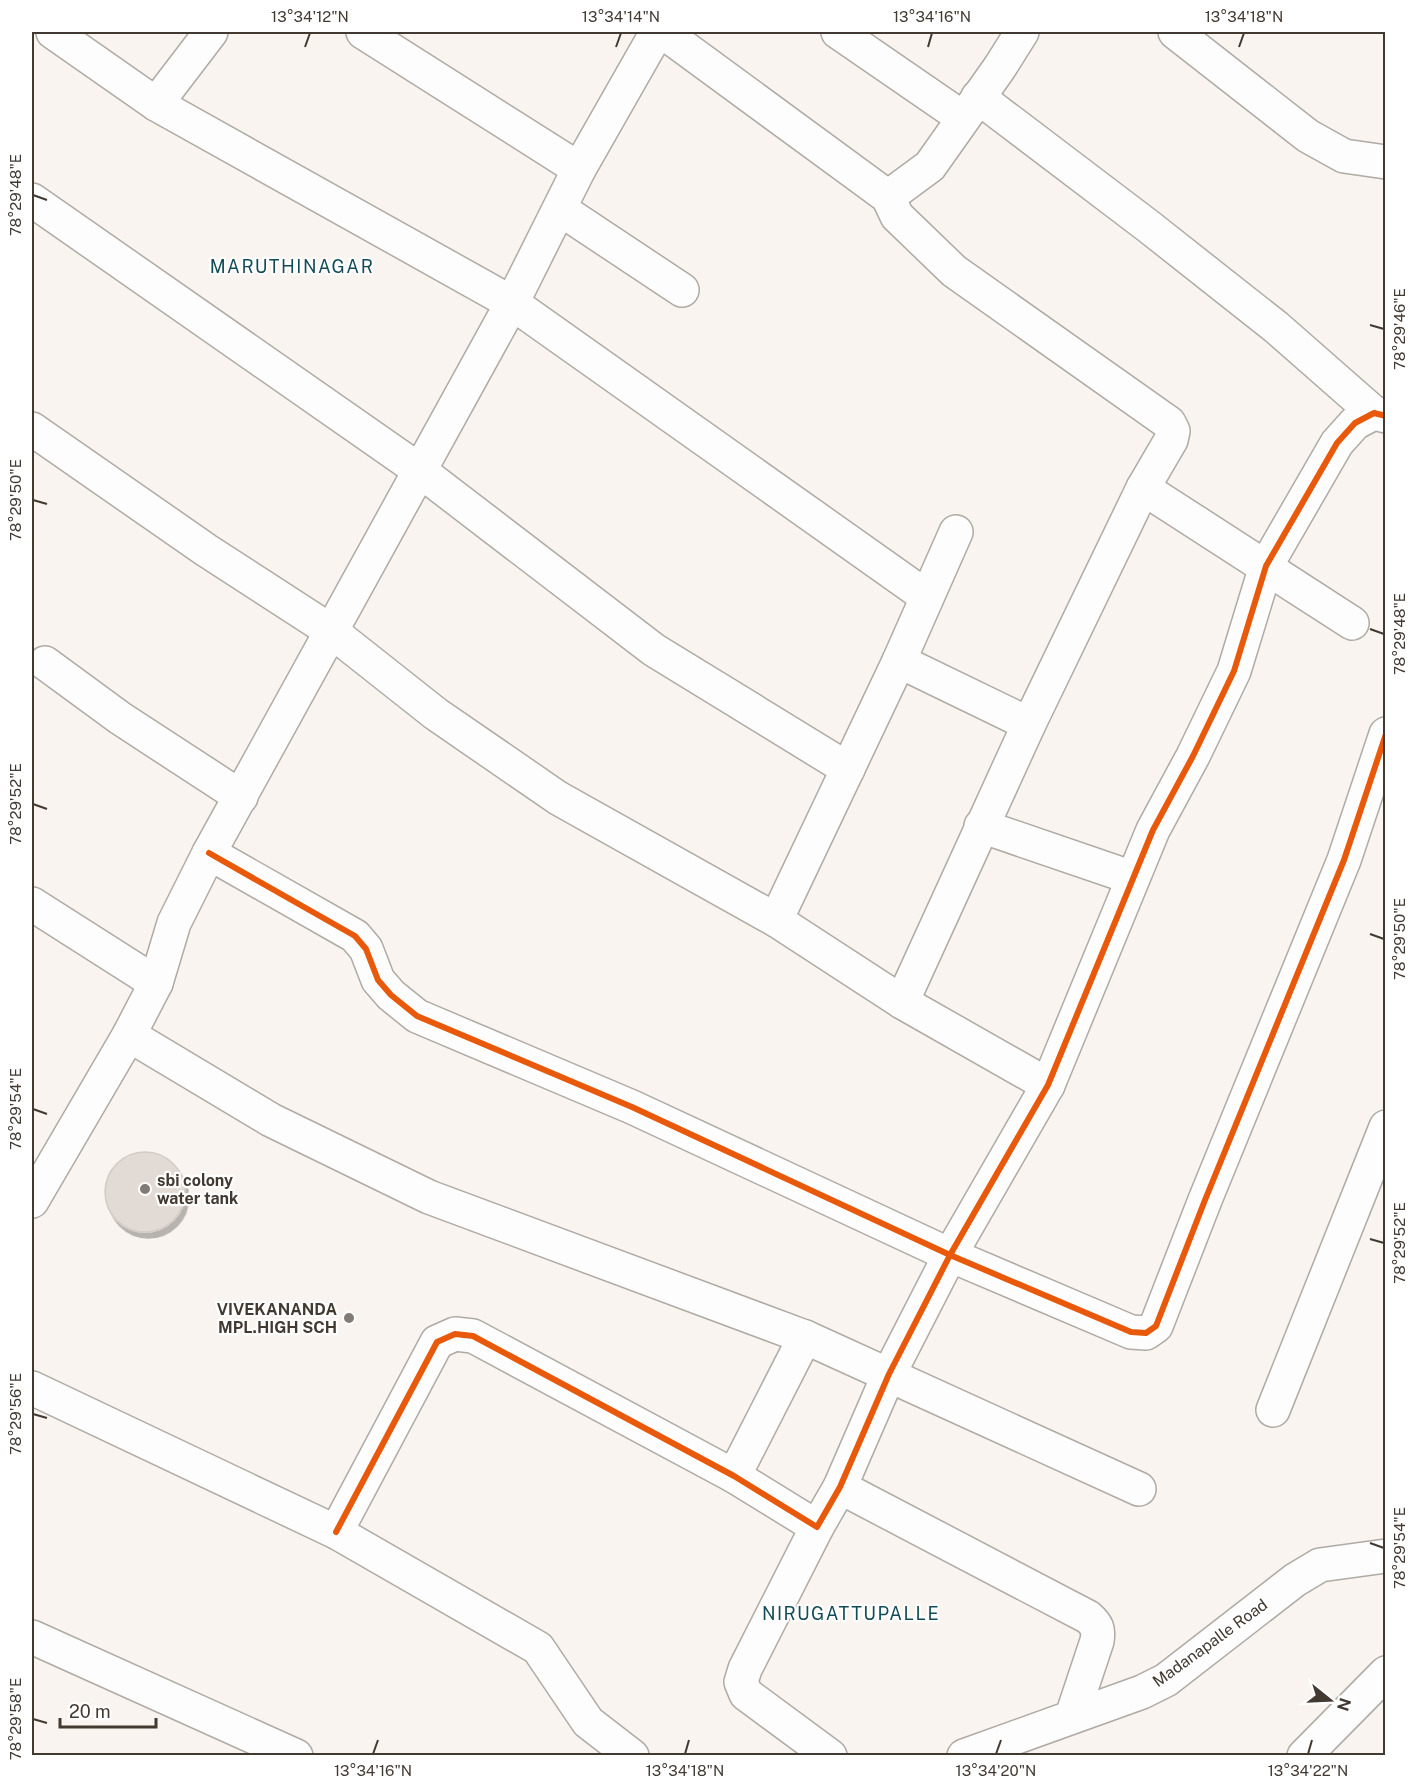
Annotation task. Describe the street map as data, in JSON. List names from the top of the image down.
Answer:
{
  "streets": {
    "street": ["Madanapalle Road"]
  },
  "districts": ["MARUTHINAGAR", "NIRUGATTUPALLE"],
  "places": ["sbi colony water tank", "VIVEKANANDA MPL.HIGH SCH"],
  "scale_bar": "20 m",
  "north": "right",
  "coordinates": [
    "13°34'12\"N",
    "13°34'14\"N",
    "13°34'16\"N",
    "13°34'18\"N",
    "78°29'48\"E",
    "78°29'46\"E",
    "78°29'50\"E",
    "78°29'52\"E",
    "78°29'54\"E",
    "78°29'56\"E",
    "78°29'58\"E",
    "13°34'20\"N",
    "13°34'22\"N"
  ]
}
